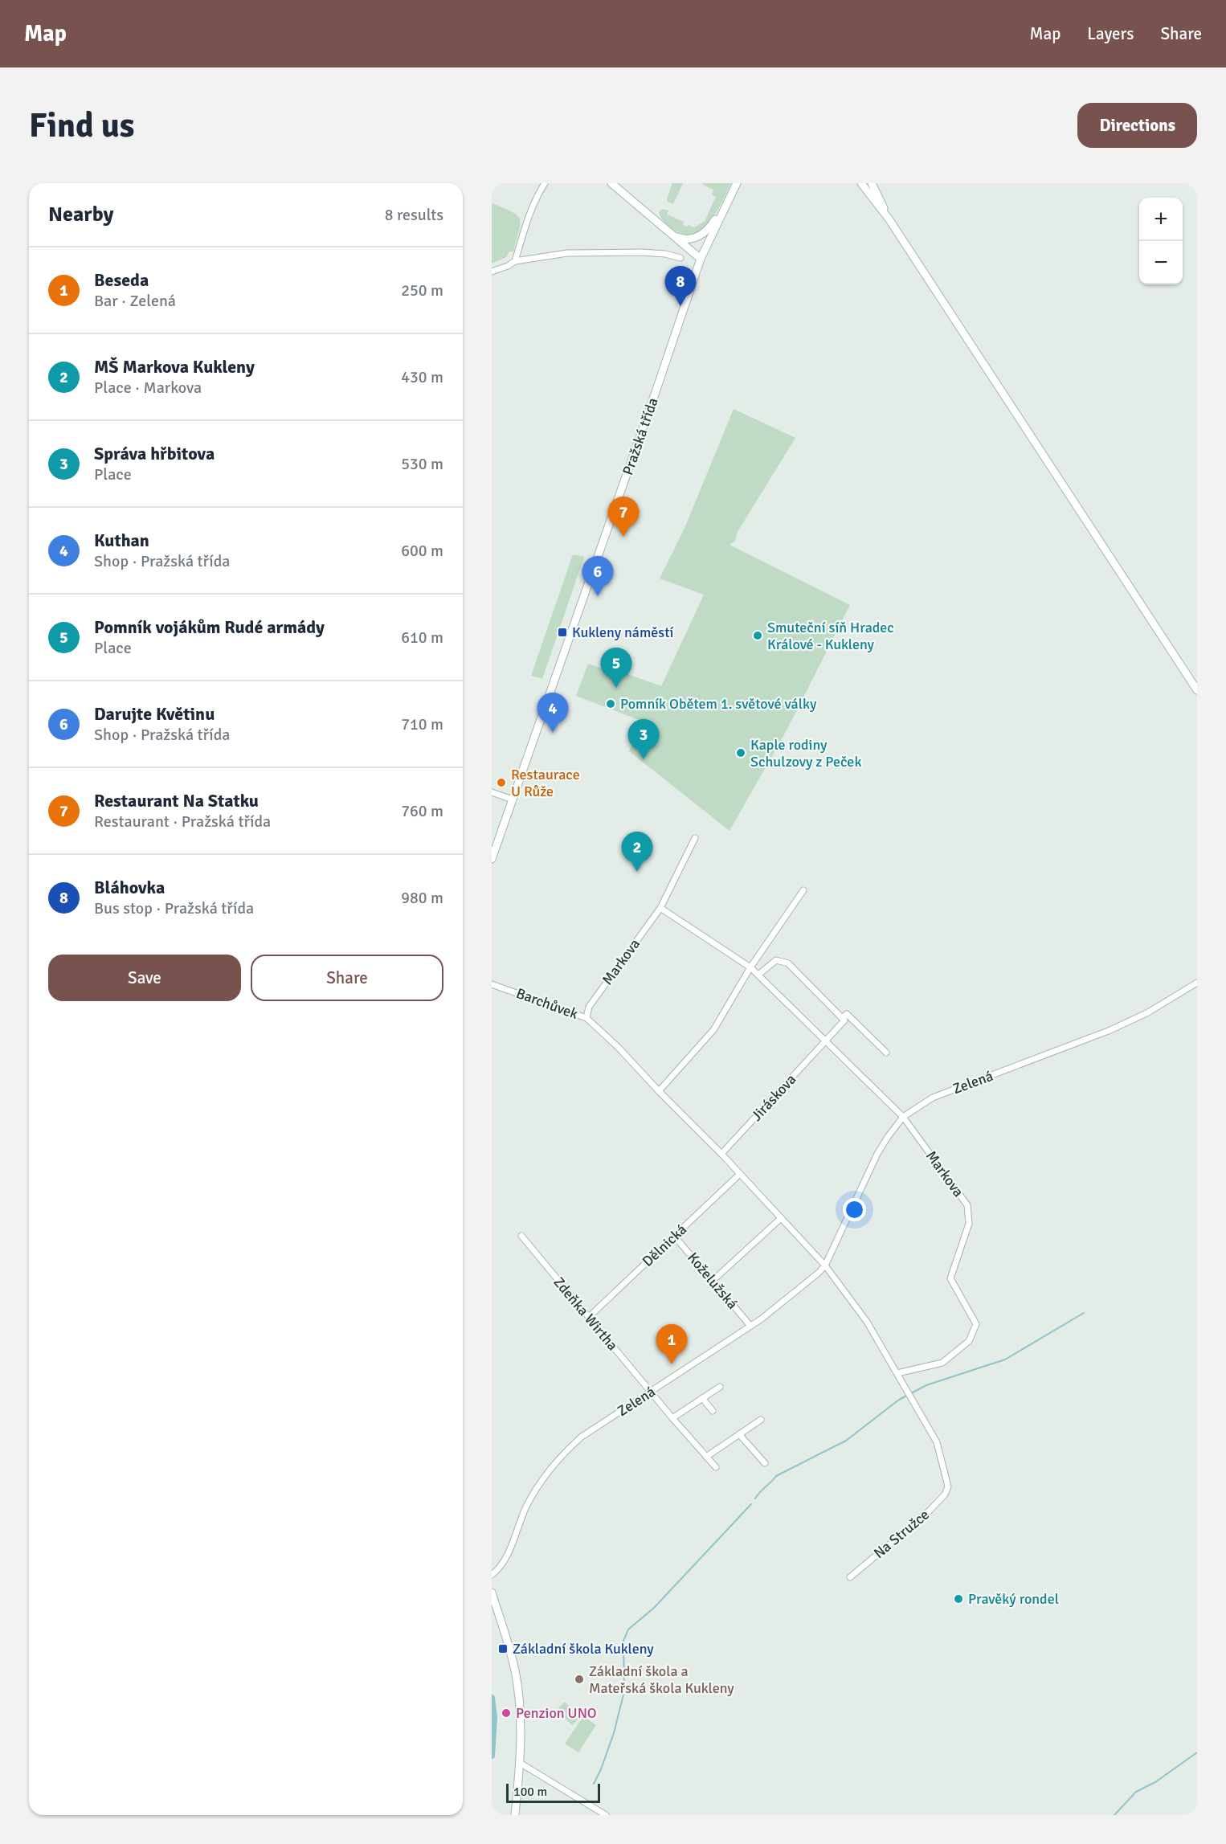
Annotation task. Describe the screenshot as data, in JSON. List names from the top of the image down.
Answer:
{
  "streets": {
    "main road": ["Pražská třída"],
    "street": [
      "Markova",
      "Barchůvek",
      "Zelená",
      "Jiráskova",
      "Dělnická",
      "Koželužská",
      "Zdeňka Wirtha",
      "Na Stružce"
    ]
  },
  "crossings": [
    ["Markova", "Barchůvek"],
    ["Markova", "Zelená"],
    ["Markova", "Jiráskova"],
    ["Markova", "Na Stružce"],
    ["Zelená", "Koželužská"],
    ["Zelená", "Zdeňka Wirtha"],
    ["Dělnická", "Koželužská"],
    ["Dělnická", "Zdeňka Wirtha"]
  ],
  "places": {
    "transit": ["Kukleny náměstí", "Základní škola Kukleny"],
    "other": [
      "Smuteční síň Hradec Králové - Kukleny",
      "Pomník Obětem 1. světové války",
      "Kaple rodiny Schulzovy z Peček",
      "Restaurace U Růže",
      "Pravěký rondel",
      "Základní škola a Mateřská škola Kukleny",
      "Penzion UNO"
    ]
  },
  "scale_bar": "100 m",
  "page": {
    "header": "Map",
    "nav": ["Map", "Layers", "Share"],
    "buttons": [
      "Directions",
      ["Save", "Share"]
    ],
    "title": "Find us",
    "heading": ["Nearby", "8 results"],
    "map_buttons": ["+", "−"],
    "list": [
      {
        "mark": "1",
        "name": "Beseda",
        "note": "Bar · Zelená",
        "value": "250 m"
      },
      {
        "mark": "2",
        "name": "MŠ Markova Kukleny",
        "note": "Place · Markova",
        "value": "430 m"
      },
      {
        "mark": "3",
        "name": "Správa hřbitova",
        "note": "Place",
        "value": "530 m"
      },
      {
        "mark": "4",
        "name": "Kuthan",
        "note": "Shop · Pražská třída",
        "value": "600 m"
      },
      {
        "mark": "5",
        "name": "Pomník vojákům Rudé armády",
        "note": "Place",
        "value": "610 m"
      },
      {
        "mark": "6",
        "name": "Darujte Květinu",
        "note": "Shop · Pražská třída",
        "value": "710 m"
      },
      {
        "mark": "7",
        "name": "Restaurant Na Statku",
        "note": "Restaurant · Pražská třída",
        "value": "760 m"
      },
      {
        "mark": "8",
        "name": "Bláhovka",
        "note": "Bus stop · Pražská třída",
        "value": "980 m"
      }
    ],
    "pins": [
      "8",
      "7",
      "6",
      "5",
      "4",
      "3",
      "2",
      "1"
    ],
    "scale": "100 m"
  }
}
